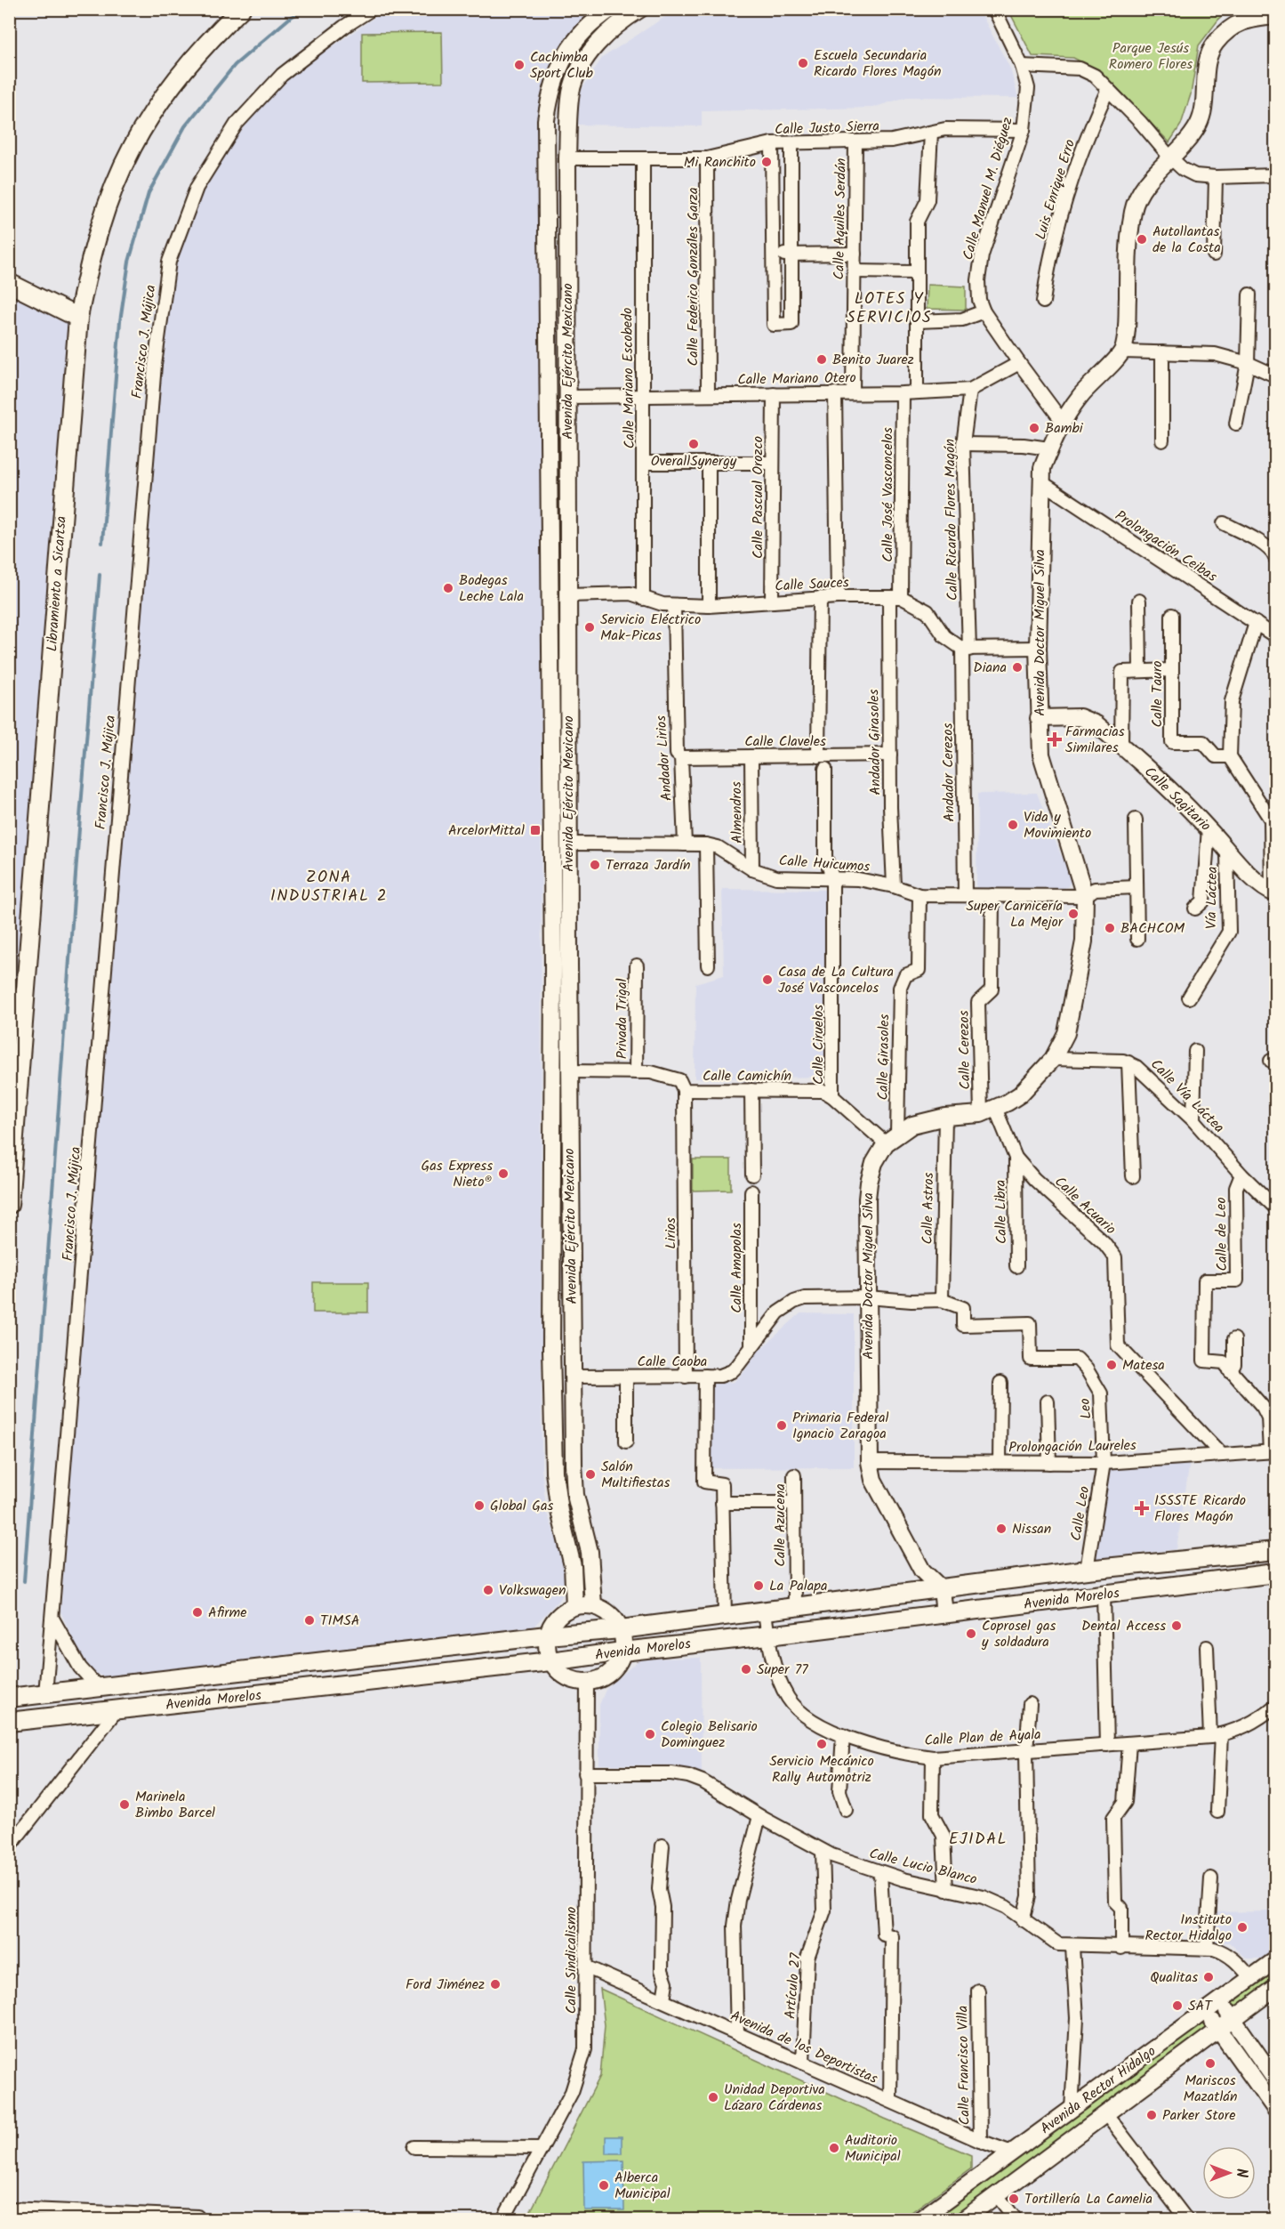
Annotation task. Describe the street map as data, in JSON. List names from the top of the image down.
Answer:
{
  "streets": {
    "main road": ["Libramiento a Sicartsa", "Avenida Morelos"],
    "street": [
      "Calle Justo Sierra",
      "Calle Manuel M. Diéguez",
      "Luis Enrique Erro",
      "Calle Aquiles Serdán",
      "Calle Federico Gonzáles Garza",
      "Francisco J. Mújica",
      "Avenida Ejército Mexicano",
      "Calle Mariano Escobedo",
      "Calle Mariano Otero",
      "Calle José Vasconcelos",
      "Calle Pascual Orozco",
      "Calle Ricardo Flores Magón",
      "Prolongación Ceibas",
      "Calle Sauces",
      "Avenida Doctor Miguel Silva",
      "Calle Tauro",
      "Calle Claveles",
      "Andador Girasoles",
      "Andador Lirios",
      "Andador Cerezos",
      "Calle Sagitario",
      "Almendros",
      "Calle Huicumos",
      "Vía Láctea",
      "Privada Trigal",
      "Calle Ciruelos",
      "Calle Cerezos",
      "Calle Girasoles",
      "Calle Camichín",
      "Calle Vía Láctea",
      "Calle Acuario",
      "Calle Astros",
      "Calle Libra",
      "Lirios",
      "Calle de Leo",
      "Calle Amapolas",
      "Calle Caoba",
      "Leo",
      "Prolongación Laureles",
      "Calle Leo",
      "Calle Azucena",
      "Calle Plan de Ayala",
      "Calle Lucio Blanco",
      "Calle Sindicalismo",
      "Artículo 27",
      "Avenida de los Deportistas",
      "Calle Francisco Villa",
      "Avenida Rector Hidalgo"
    ]
  },
  "crossings": [
    ["Calle Justo Sierra", "Calle Manuel M. Diéguez"],
    ["Calle Justo Sierra", "Calle Aquiles Serdán"],
    ["Calle Justo Sierra", "Calle Federico Gonzáles Garza"],
    ["Calle Justo Sierra", "Avenida Ejército Mexicano"],
    ["Calle Justo Sierra", "Calle Mariano Escobedo"],
    ["Calle Manuel M. Diéguez", "Calle Mariano Otero"],
    ["Calle Manuel M. Diéguez", "Avenida Doctor Miguel Silva"],
    ["Calle Aquiles Serdán", "Calle Mariano Otero"],
    ["Calle Federico Gonzáles Garza", "Calle Mariano Otero"],
    ["Francisco J. Mújica", "Avenida Morelos"],
    ["Avenida Ejército Mexicano", "Calle Mariano Otero"],
    ["Avenida Ejército Mexicano", "Calle Sauces"],
    ["Avenida Ejército Mexicano", "Calle Huicumos"],
    ["Avenida Ejército Mexicano", "Calle Camichín"],
    ["Avenida Ejército Mexicano", "Calle Caoba"],
    ["Calle Mariano Escobedo", "Calle Mariano Otero"],
    ["Calle Mariano Escobedo", "Calle Sauces"],
    ["Calle Mariano Otero", "Calle José Vasconcelos"],
    ["Calle Mariano Otero", "Calle Pascual Orozco"],
    ["Calle Mariano Otero", "Calle Ricardo Flores Magón"],
    ["Calle José Vasconcelos", "Calle Sauces"],
    ["Calle José Vasconcelos", "Andador Girasoles"],
    ["Calle Pascual Orozco", "Calle Sauces"],
    ["Calle Ricardo Flores Magón", "Calle Sauces"],
    ["Calle Ricardo Flores Magón", "Andador Cerezos"],
    ["Prolongación Ceibas", "Avenida Doctor Miguel Silva"],
    ["Calle Sauces", "Andador Girasoles"],
    ["Calle Sauces", "Andador Lirios"],
    ["Calle Sauces", "Andador Cerezos"],
    ["Avenida Doctor Miguel Silva", "Calle Sagitario"],
    ["Avenida Doctor Miguel Silva", "Calle Huicumos"],
    ["Avenida Doctor Miguel Silva", "Calle Cerezos"],
    ["Avenida Doctor Miguel Silva", "Calle Girasoles"],
    ["Avenida Doctor Miguel Silva", "Calle Vía Láctea"],
    ["Avenida Doctor Miguel Silva", "Calle Acuario"],
    ["Avenida Doctor Miguel Silva", "Calle Astros"],
    ["Avenida Doctor Miguel Silva", "Calle Caoba"],
    ["Avenida Doctor Miguel Silva", "Prolongación Laureles"],
    ["Avenida Doctor Miguel Silva", "Avenida Morelos"],
    ["Calle Claveles", "Andador Girasoles"],
    ["Calle Claveles", "Andador Lirios"],
    ["Calle Claveles", "Almendros"],
    ["Andador Girasoles", "Calle Huicumos"],
    ["Andador Lirios", "Calle Huicumos"],
    ["Andador Cerezos", "Calle Huicumos"],
    ["Calle Sagitario", "Vía Láctea"],
    ["Almendros", "Calle Huicumos"],
    ["Calle Huicumos", "Calle Ciruelos"],
    ["Calle Huicumos", "Calle Cerezos"],
    ["Calle Huicumos", "Calle Girasoles"],
    ["Privada Trigal", "Calle Camichín"],
    ["Calle Ciruelos", "Calle Camichín"],
    ["Calle Cerezos", "Calle Acuario"],
    ["Calle Camichín", "Lirios"],
    ["Calle Vía Láctea", "Calle de Leo"],
    ["Calle Acuario", "Calle Libra"],
    ["Calle Acuario", "Prolongación Laureles"],
    ["Calle Astros", "Calle Caoba"],
    ["Calle Astros", "Leo"],
    ["Lirios", "Calle Caoba"],
    ["Calle de Leo", "Prolongación Laureles"],
    ["Calle Amapolas", "Calle Caoba"],
    ["Calle Caoba", "Leo"],
    ["Leo", "Prolongación Laureles"],
    ["Leo", "Calle Leo"],
    ["Prolongación Laureles", "Calle Leo"],
    ["Calle Leo", "Avenida Morelos"],
    ["Calle Azucena", "Avenida Morelos"],
    ["Avenida Morelos", "Calle Plan de Ayala"],
    ["Calle Lucio Blanco", "Calle Sindicalismo"],
    ["Calle Lucio Blanco", "Artículo 27"],
    ["Calle Lucio Blanco", "Avenida Rector Hidalgo"],
    ["Calle Sindicalismo", "Avenida de los Deportistas"],
    ["Artículo 27", "Avenida de los Deportistas"],
    ["Avenida de los Deportistas", "Calle Francisco Villa"],
    ["Avenida de los Deportistas", "Avenida Rector Hidalgo"]
  ],
  "districts": ["LOTES Y SERVICIOS", "ZONA INDUSTRIAL 2", "EJIDAL"],
  "parks": ["Parque Jesús Romero Flores"],
  "places": {
    "other": [
      "Escuela Secundaria Ricardo Flores Magón",
      "Cachimba Sport Club",
      "Mi Ranchito",
      "Autollantas de la Costa",
      "Benito Juarez",
      "Bambi",
      "OverallSynergy",
      "Bodegas Leche Lala",
      "Servicio Eléctrico Mak-Picas",
      "Diana",
      "Vida y Movimiento",
      "Terraza Jardín",
      "Super Carnicería La Mejor",
      "BACHCOM",
      "Casa de La Cultura José Vasconcelos",
      "Gas Express Nieto®",
      "Matesa",
      "Primaria Federal Ignacio Zaragoa",
      "Salón Multifiestas",
      "Global Gas",
      "Nissan",
      "La Palapa",
      "Volkswagen",
      "Afirme",
      "TIMSA",
      "Dental Access",
      "Coprosel gas y soldadura",
      "Super 77",
      "Colegio Belisario Dominguez",
      "Servicio Mecánico Rally Automotriz",
      "Marinela Bimbo Barcel",
      "Instituto Rector Hidalgo",
      "Qualitas",
      "Ford Jiménez",
      "SAT",
      "Mariscos Mazatlán",
      "Unidad Deportiva Lázaro Cárdenas",
      "Parker Store",
      "Auditorio Municipal",
      "Alberca Municipal",
      "Tortillería La Camelia"
    ],
    "health": ["Farmacias Similares", "ISSSTE Ricardo Flores Magón"],
    "transit": ["ArcelorMittal"]
  },
  "north": "right"
}
